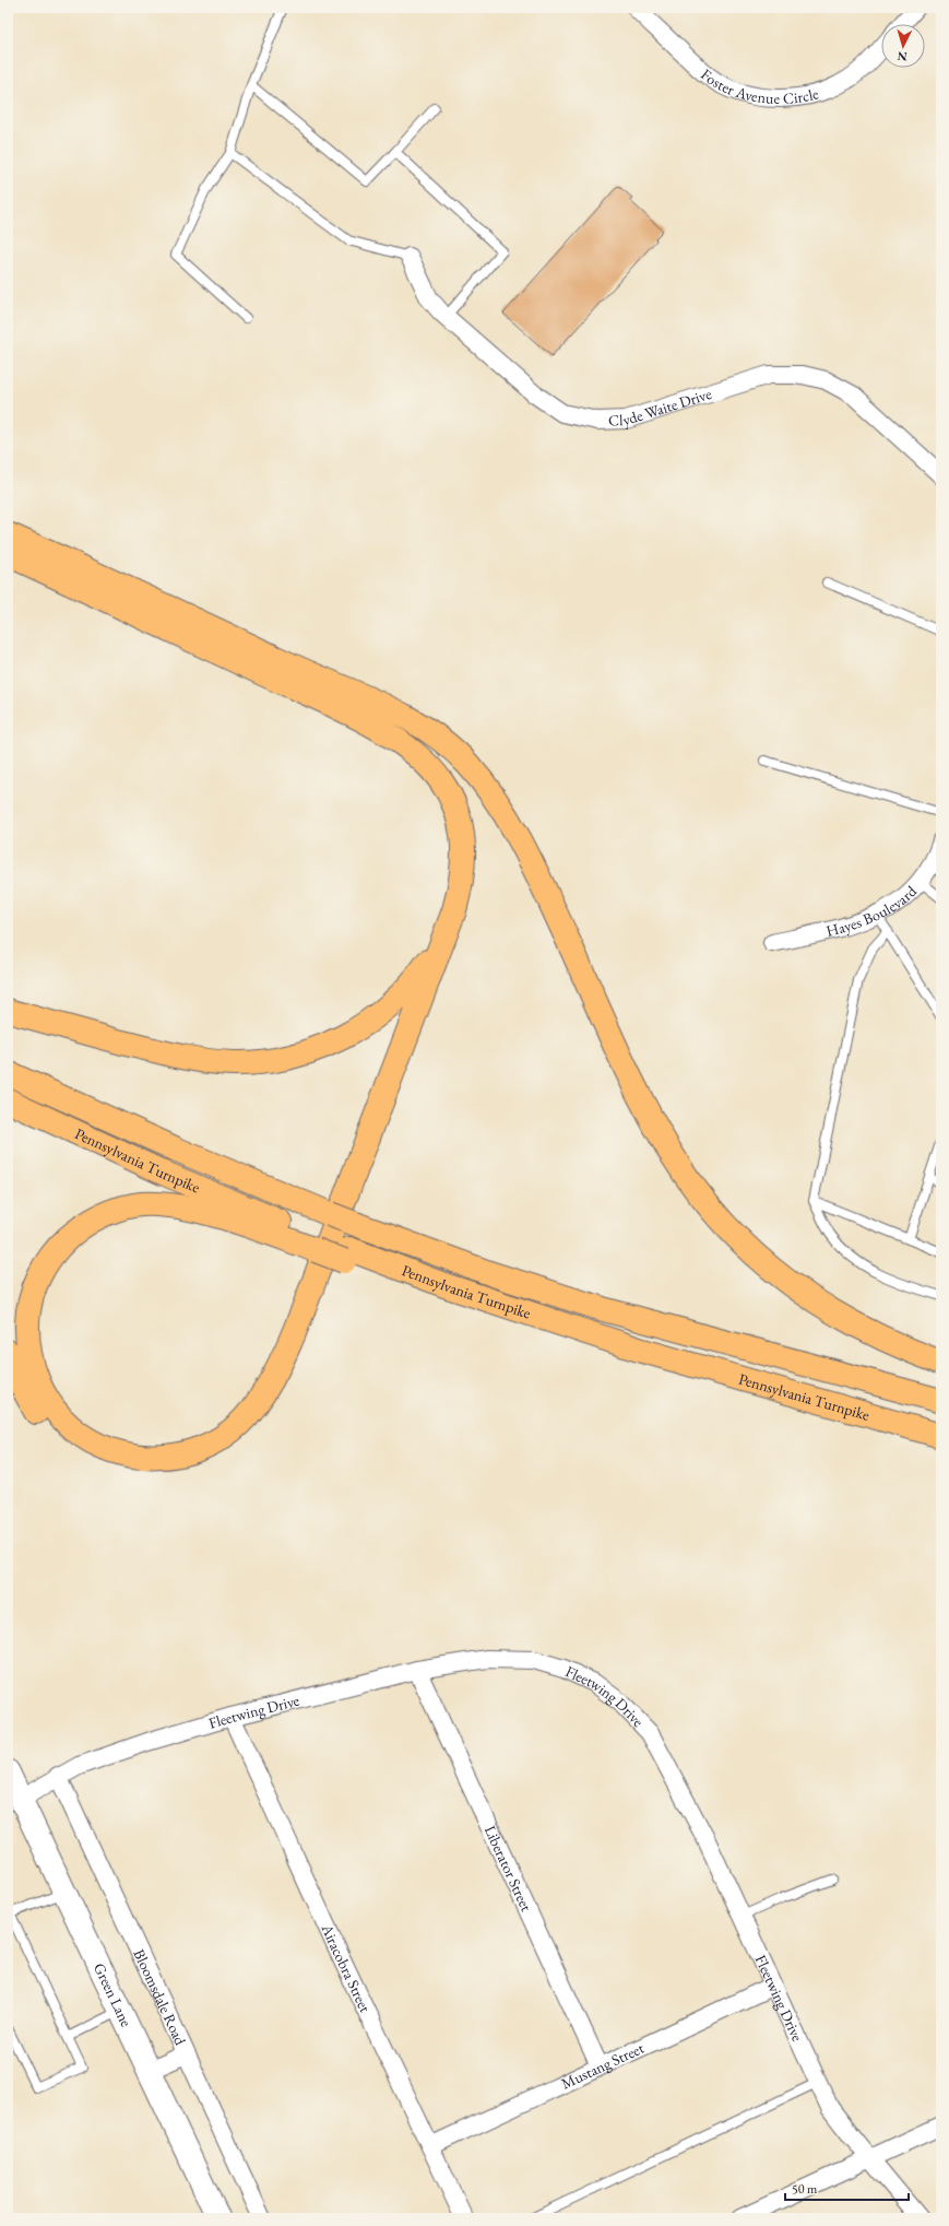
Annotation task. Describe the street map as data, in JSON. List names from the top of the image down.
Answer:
{
  "streets": {
    "highway": ["Pennsylvania Turnpike"],
    "street": [
      "Foster Avenue Circle",
      "Clyde Waite Drive",
      "Hayes Boulevard",
      "Fleetwing Drive",
      "Liberator Street",
      "Airacobra Street",
      "Green Lane",
      "Bloomsdale Road",
      "Mustang Street"
    ]
  },
  "crossings": [
    ["Fleetwing Drive", "Liberator Street"],
    ["Fleetwing Drive", "Airacobra Street"],
    ["Fleetwing Drive", "Green Lane"],
    ["Fleetwing Drive", "Bloomsdale Road"],
    ["Fleetwing Drive", "Mustang Street"],
    ["Liberator Street", "Mustang Street"],
    ["Airacobra Street", "Mustang Street"]
  ],
  "scale_bar": "50 m",
  "north": "bottom"
}
